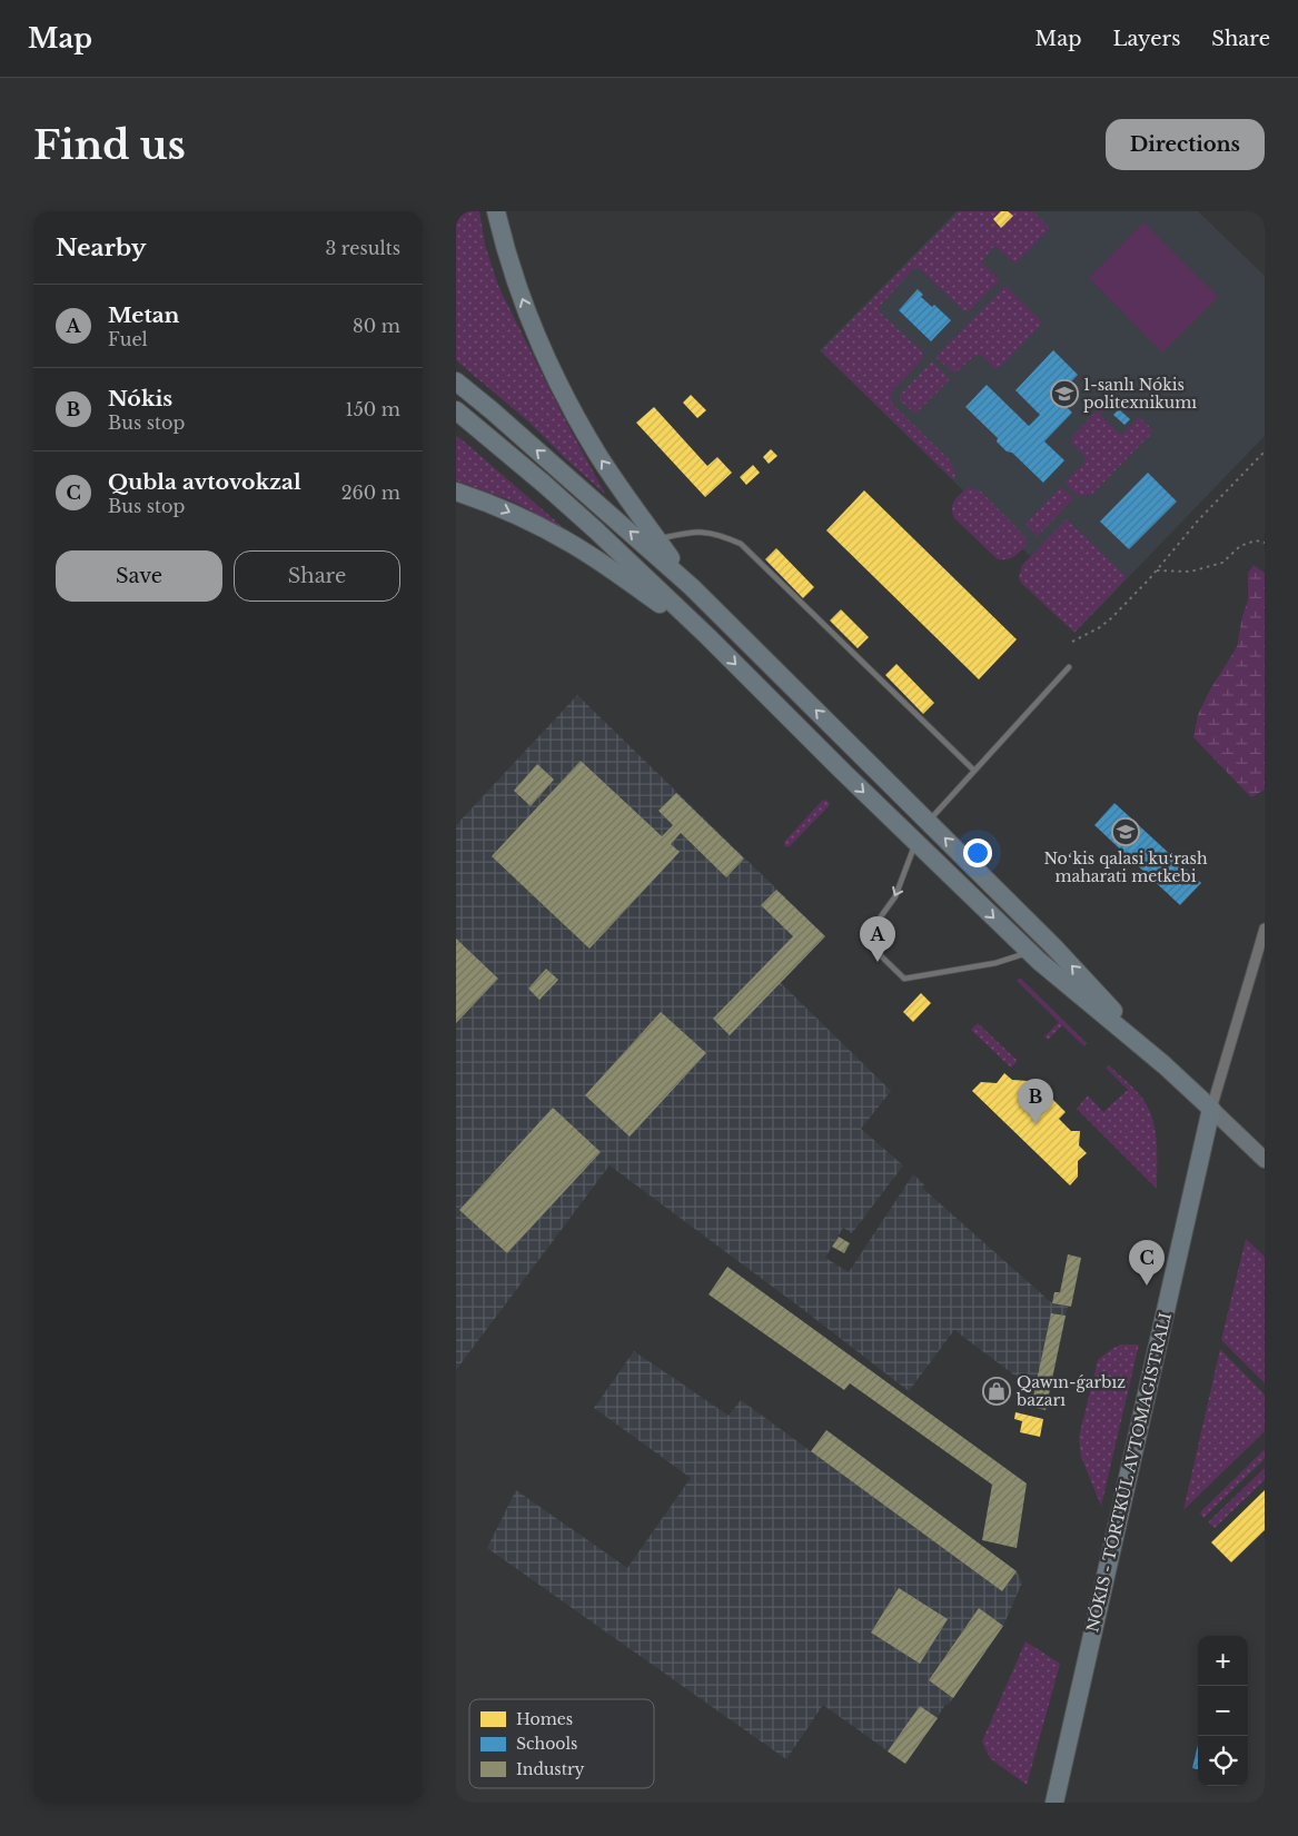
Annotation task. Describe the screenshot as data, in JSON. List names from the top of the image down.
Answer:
{
  "places": {
    "school or university": ["1-sanlı Nókis politexnikumı", "Noʻkis qalasi kuʻrash maharati metkebi"],
    "shop": ["Qawın-ǵarbız bazarı"]
  },
  "legend": ["Homes", "Schools", "Industry"],
  "page": {
    "header": "Map",
    "nav": ["Map", "Layers", "Share"],
    "buttons": [
      "Directions",
      ["Save", "Share"]
    ],
    "title": "Find us",
    "heading": ["Nearby", "3 results"],
    "list": [
      {
        "mark": "A",
        "name": "Metan",
        "note": "Fuel",
        "value": "80 m"
      },
      {
        "mark": "B",
        "name": "Nókis",
        "note": "Bus stop",
        "value": "150 m"
      },
      {
        "mark": "C",
        "name": "Qubla avtovokzal",
        "note": "Bus stop",
        "value": "260 m"
      }
    ],
    "pins": ["A", "B", "C"],
    "map_buttons": ["+", "−"]
  }
}
